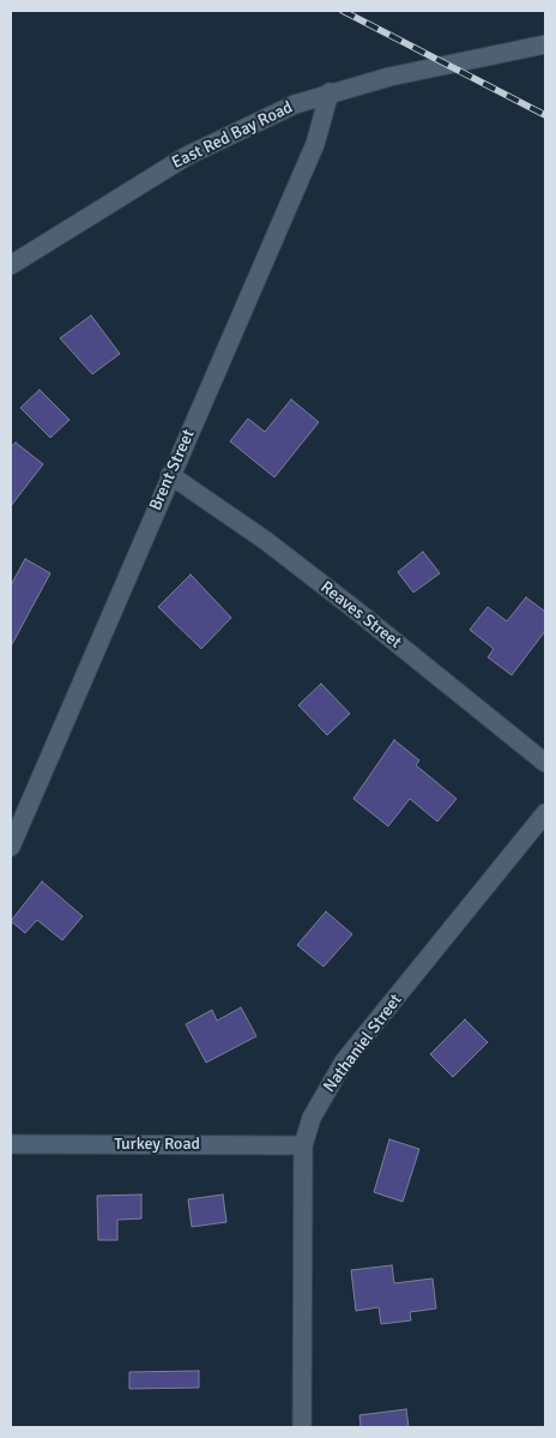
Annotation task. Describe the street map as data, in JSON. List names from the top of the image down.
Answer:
{
  "streets": {
    "street": [
      "East Red Bay Road",
      "Brent Street",
      "Reaves Street",
      "Nathaniel Street",
      "Turkey Road"
    ]
  },
  "crossings": [
    ["East Red Bay Road", "Brent Street"],
    ["Brent Street", "Reaves Street"],
    ["Nathaniel Street", "Turkey Road"]
  ]
}
